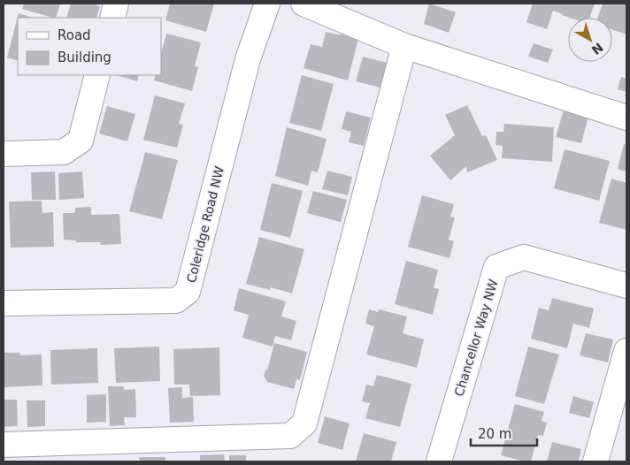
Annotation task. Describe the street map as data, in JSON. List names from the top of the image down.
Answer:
{
  "streets": {
    "street": ["Coleridge Road NW", "Chancellor Way NW"]
  },
  "legend": ["Road", "Building"],
  "scale_bar": "20 m",
  "north": "bottom right"
}
